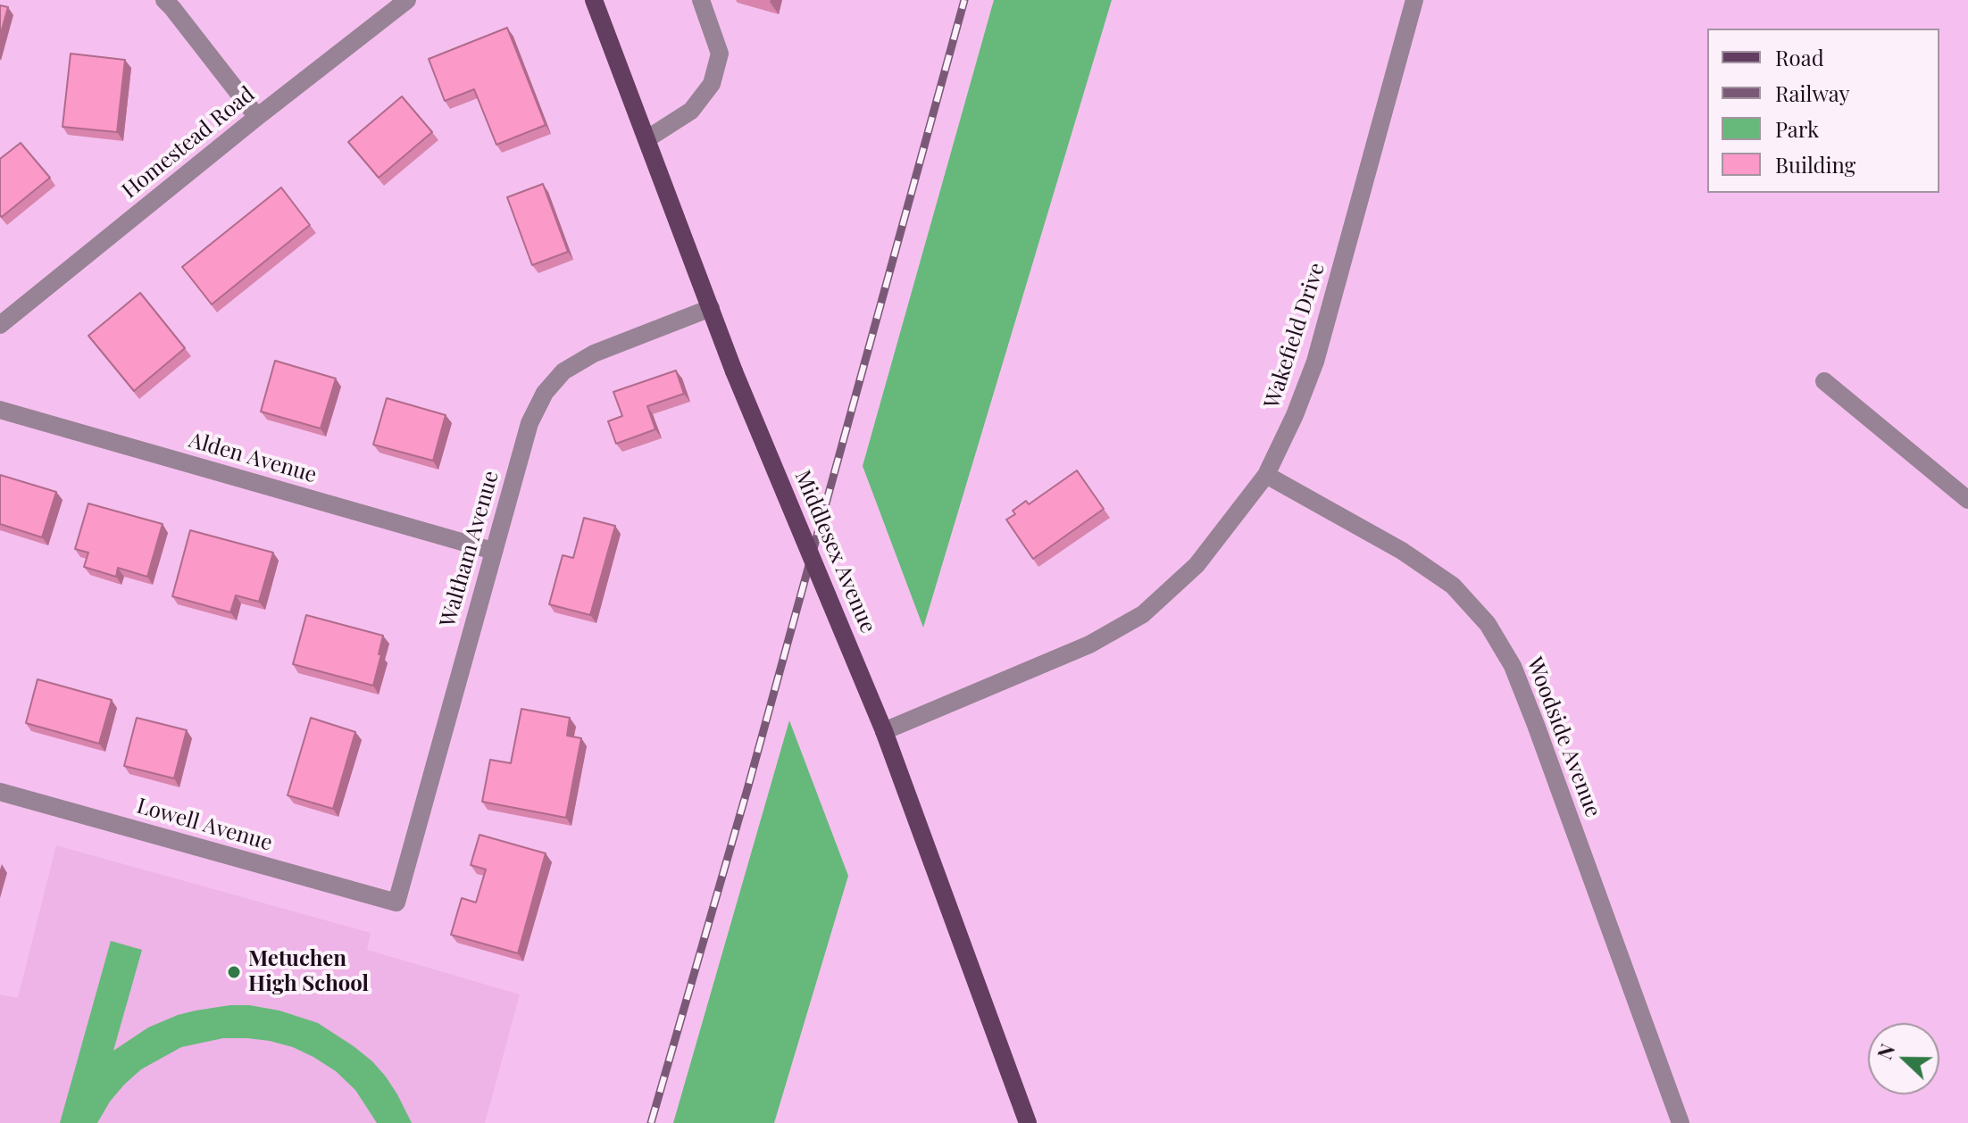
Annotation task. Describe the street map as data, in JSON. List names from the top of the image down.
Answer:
{
  "streets": {
    "main road": ["Middlesex Avenue"],
    "street": [
      "Homestead Road",
      "Wakefield Drive",
      "Alden Avenue",
      "Waltham Avenue",
      "Woodside Avenue",
      "Lowell Avenue"
    ]
  },
  "crossings": [
    ["Wakefield Drive", "Middlesex Avenue"],
    ["Wakefield Drive", "Woodside Avenue"],
    ["Alden Avenue", "Waltham Avenue"],
    ["Waltham Avenue", "Middlesex Avenue"],
    ["Waltham Avenue", "Lowell Avenue"]
  ],
  "places": ["Metuchen High School"],
  "legend": [
    "Road",
    "Railway",
    "Park",
    "Building"
  ],
  "north": "left"
}
